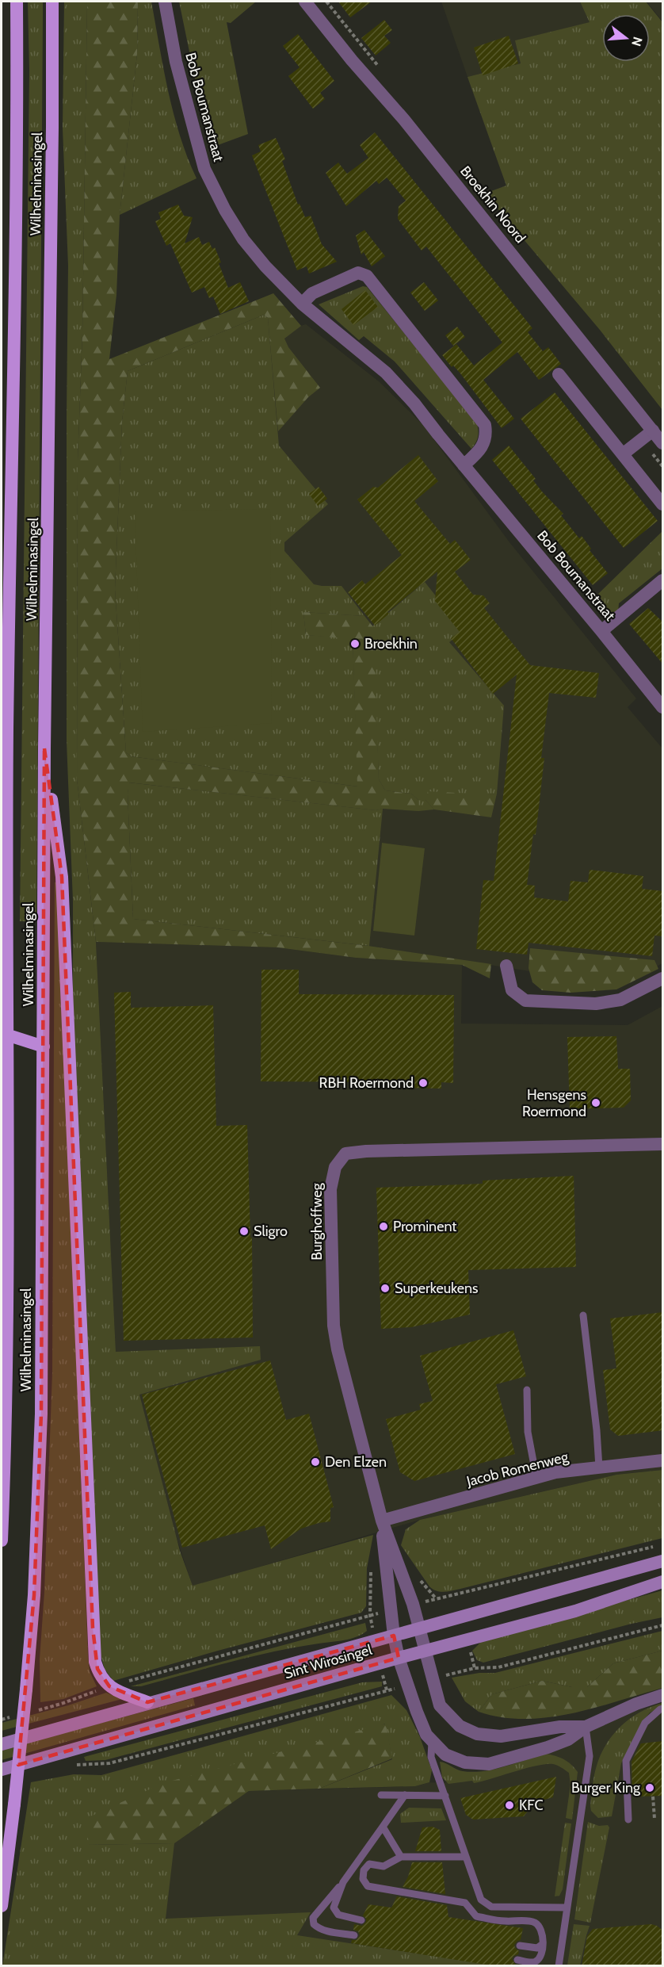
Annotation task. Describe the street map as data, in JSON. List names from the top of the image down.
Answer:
{
  "streets": {
    "main road": ["Wilhelminasingel", "Sint Wirosingel"],
    "street": [
      "Bob Boumanstraat",
      "Broekhin Noord",
      "Burghoffweg",
      "Jacob Romenweg"
    ]
  },
  "crossings": [
    ["Burghoffweg", "Jacob Romenweg"],
    ["Burghoffweg", "Sint Wirosingel"]
  ],
  "places": [
    "Broekhin",
    "RBH Roermond",
    "Hensgens Roermond",
    "Prominent",
    "Sligro",
    "Superkeukens",
    "Den Elzen",
    "Burger King",
    "KFC"
  ],
  "north": "right"
}
